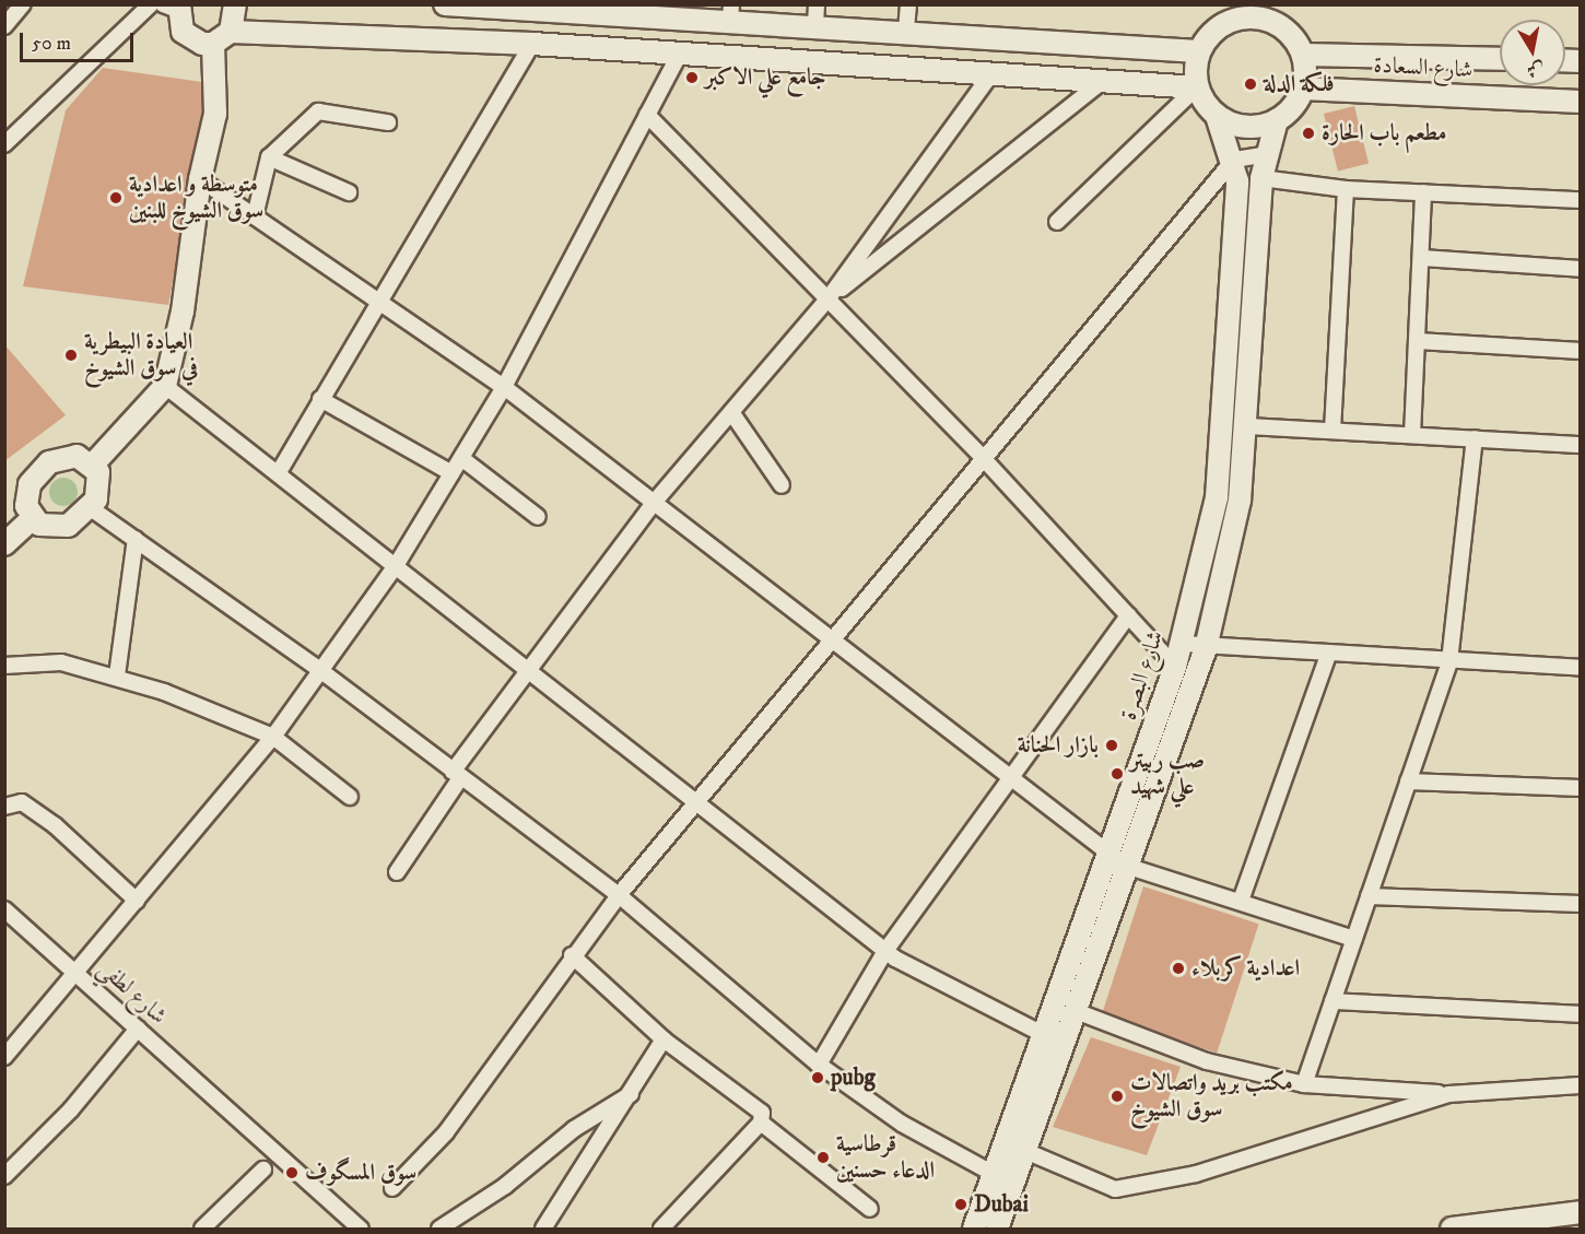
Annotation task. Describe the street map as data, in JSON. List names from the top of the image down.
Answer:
{
  "streets": {
    "main road": ["شارع السعادة", "شارع البصرة"],
    "street": ["شارع لطفي"]
  },
  "crossings": [
    ["شارع السعادة", "شارع البصرة"]
  ],
  "places": [
    "جامع علي الاكبر",
    "فلكة الدلة",
    "مطعم باب الحارة",
    "متوسطة و اعدادية سوق الشيوخ للبنين",
    "العيادة البيطرية في سوق الشيوخ",
    "بازار الحنانة",
    "صب ربيتر علي شهيد",
    "اعدادية كربلاء",
    "pubg",
    "مكتب بريد واتصالات سوق الشيوخ",
    "قرطاسية الدعاء حسنين",
    "سوق المسگوف",
    "Dubai"
  ],
  "scale_bar": "50 m",
  "north": "bottom"
}
